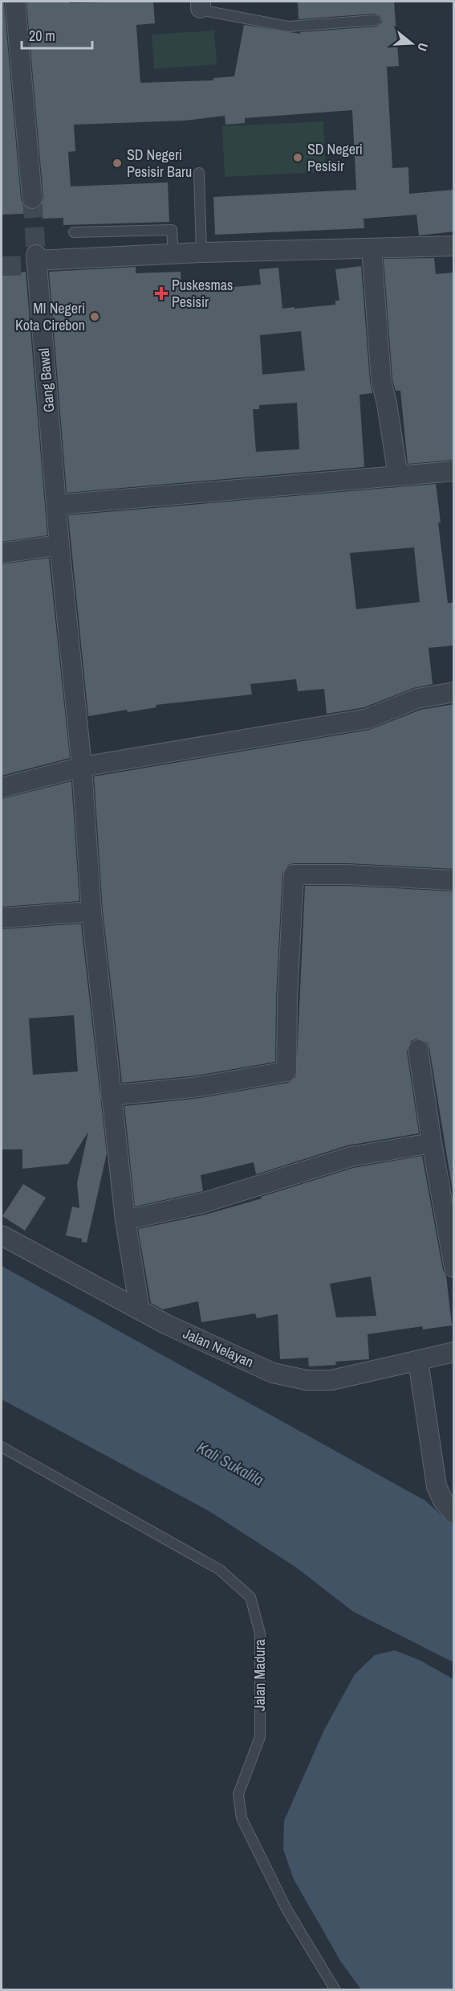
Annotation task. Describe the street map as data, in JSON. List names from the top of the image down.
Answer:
{
  "streets": {
    "street": ["Gang Bawal", "Jalan Nelayan"],
    "lane": ["Jalan Madura"]
  },
  "crossings": [
    ["Gang Bawal", "Jalan Nelayan"]
  ],
  "water": ["Kali Sukalila"],
  "places": {
    "other": ["SD Negeri Pesisir", "SD Negeri Pesisir Baru", "MI Negeri Kota Cirebon"],
    "health": ["Puskesmas Pesisir"]
  },
  "scale_bar": "20 m",
  "north": "right"
}
